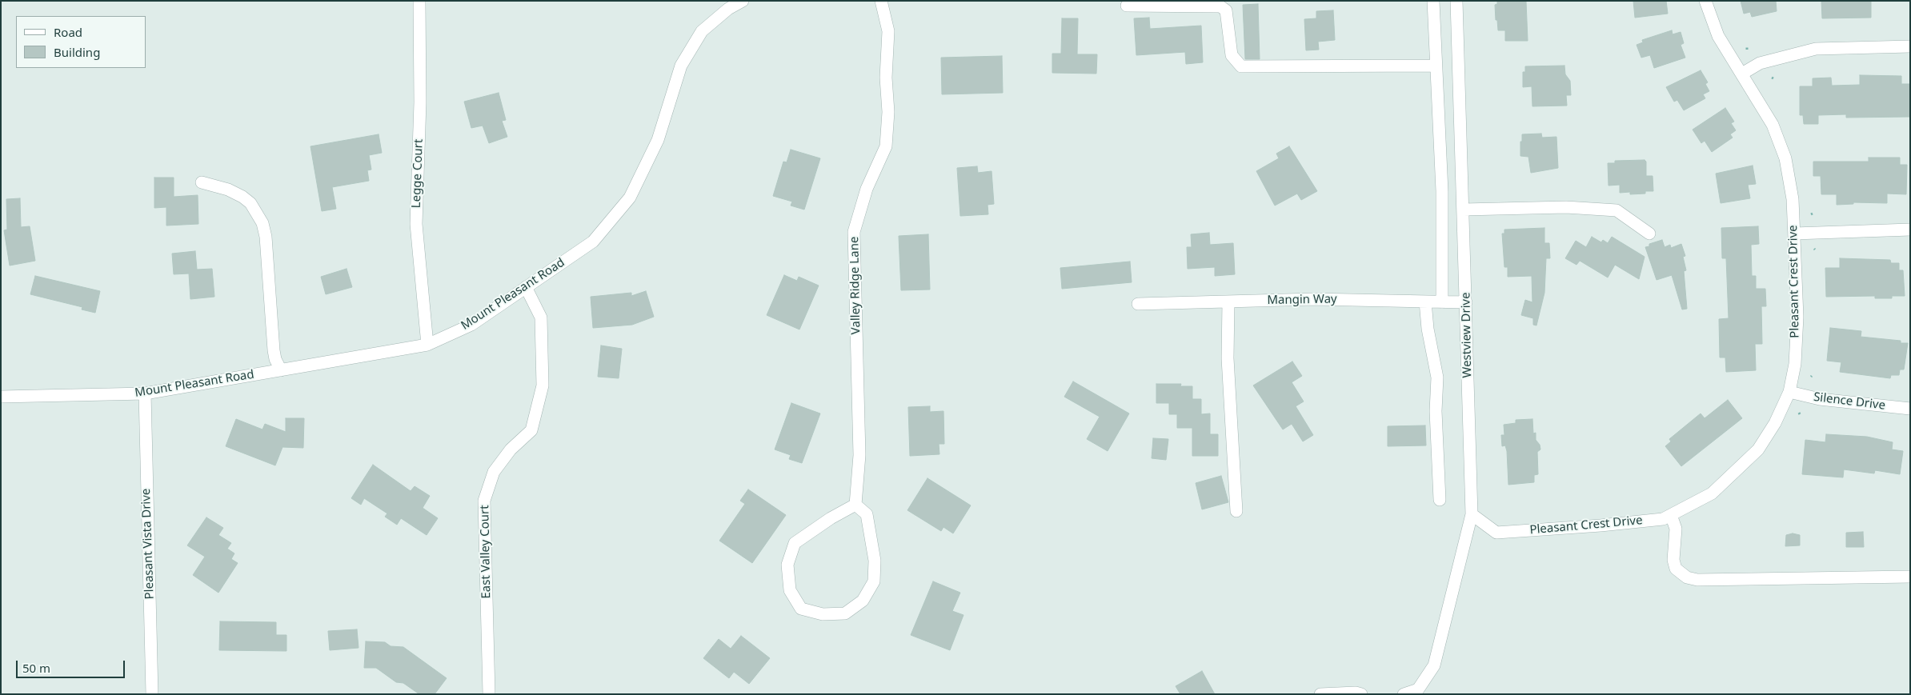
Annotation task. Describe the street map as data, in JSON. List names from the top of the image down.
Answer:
{
  "streets": {
    "street": [
      "Legge Court",
      "Pleasant Crest Drive",
      "Valley Ridge Lane",
      "Mount Pleasant Road",
      "Mangin Way",
      "Westview Drive",
      "Silence Drive",
      "Pleasant Vista Drive",
      "East Valley Court"
    ]
  },
  "crossings": [
    ["Legge Court", "Mount Pleasant Road"],
    ["Pleasant Crest Drive", "Westview Drive"],
    ["Pleasant Crest Drive", "Silence Drive"],
    ["Mount Pleasant Road", "Pleasant Vista Drive"],
    ["Mount Pleasant Road", "East Valley Court"],
    ["Mangin Way", "Westview Drive"]
  ],
  "legend": ["Road", "Building"],
  "scale_bar": "50 m"
}
